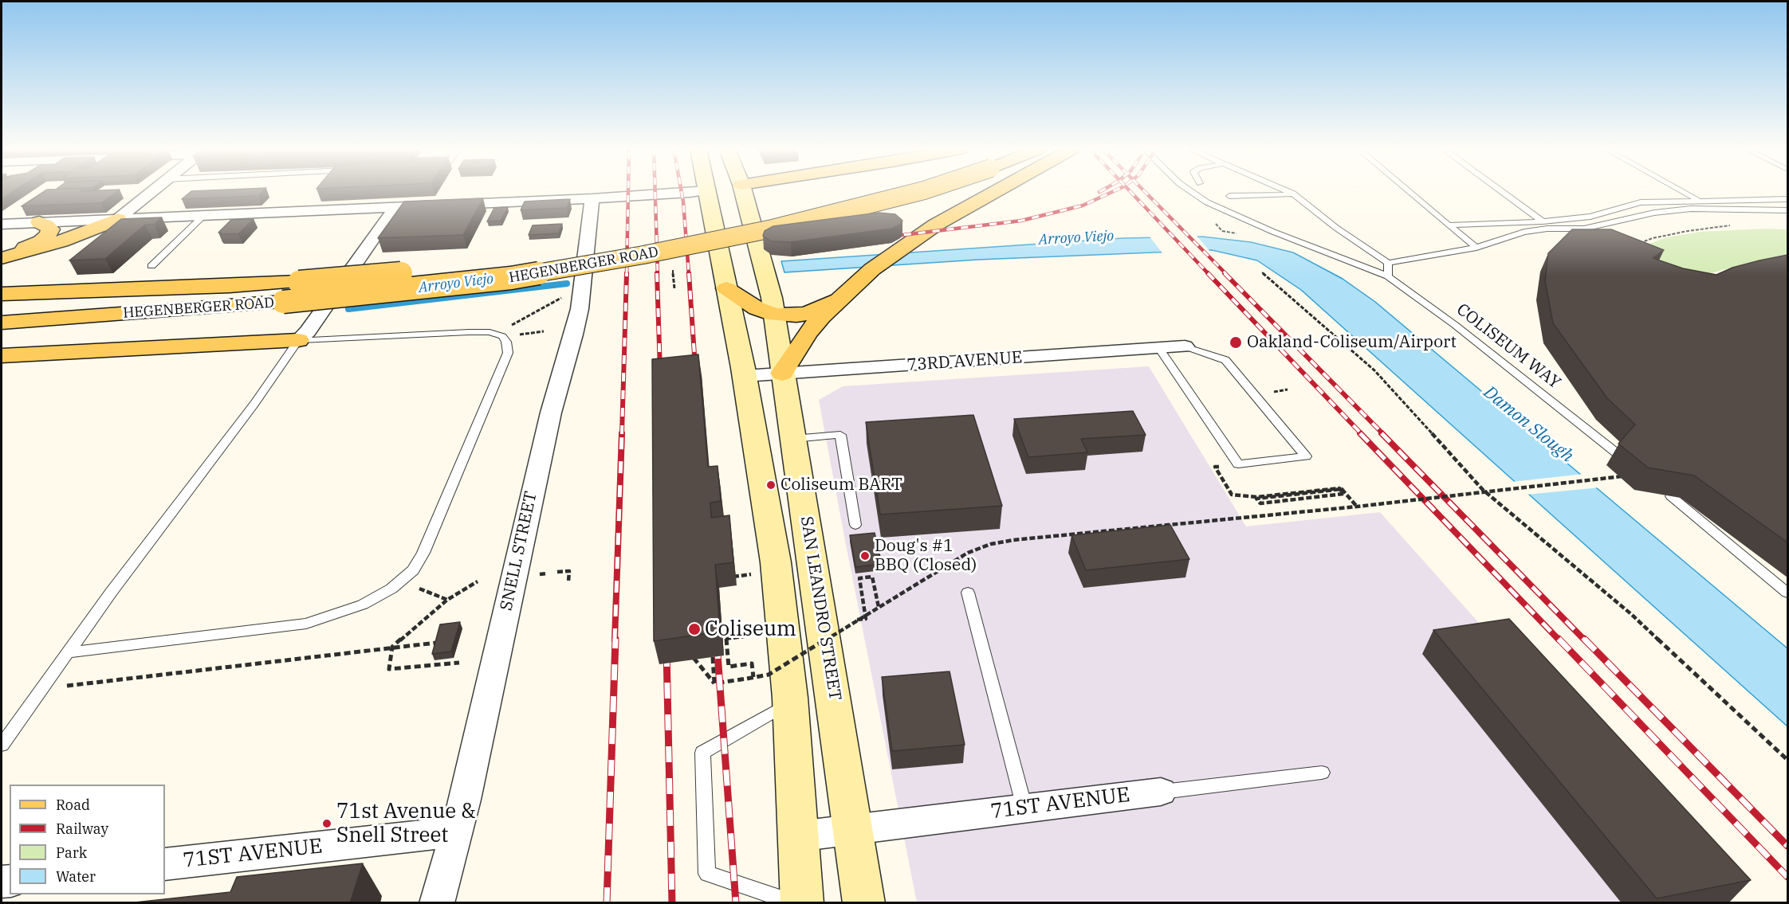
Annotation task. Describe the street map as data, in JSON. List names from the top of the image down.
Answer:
{
  "streets": {
    "main road": ["HEGENBERGER ROAD", "SAN LEANDRO STREET"],
    "street": ["73RD AVENUE", "SNELL STREET", "71ST AVENUE"],
    "lane": ["COLISEUM WAY"]
  },
  "crossings": [
    ["73RD AVENUE", "SAN LEANDRO STREET"],
    ["SNELL STREET", "71ST AVENUE"],
    ["SAN LEANDRO STREET", "71ST AVENUE"]
  ],
  "water": ["Arroyo Viejo", "Damon Slough"],
  "places": [
    "Oakland-Coliseum/Airport",
    "Coliseum BART",
    "Doug's #1 BBQ (Closed)",
    "Coliseum",
    "71st Avenue & Snell Street"
  ],
  "legend": [
    "Road",
    "Railway",
    "Park",
    "Water"
  ]
}
